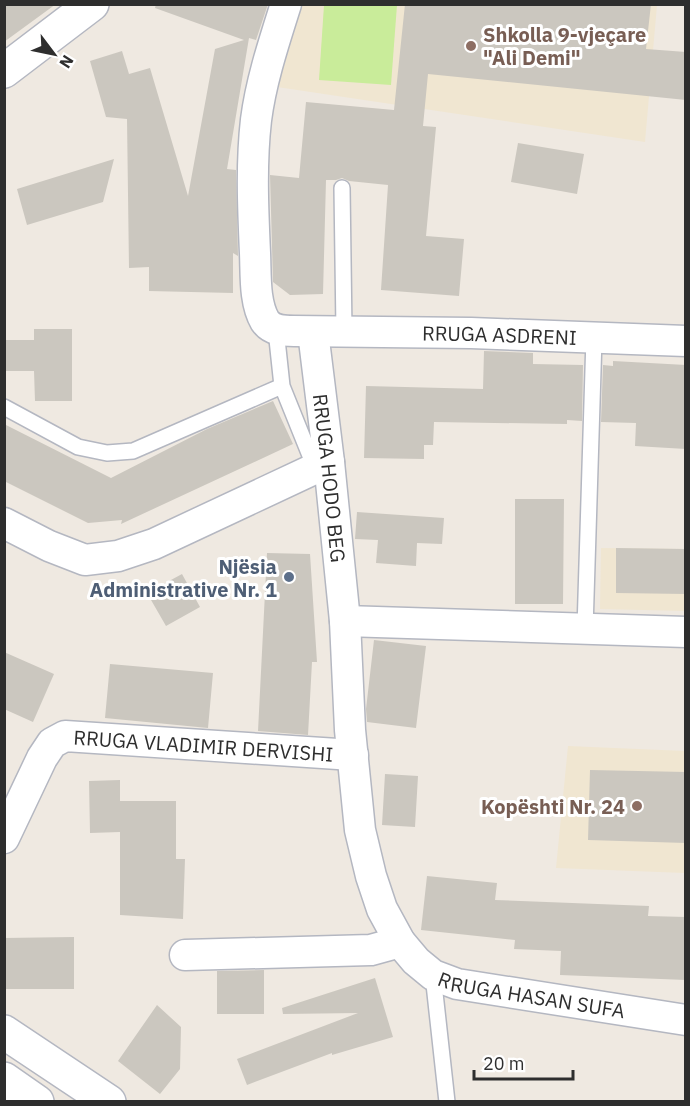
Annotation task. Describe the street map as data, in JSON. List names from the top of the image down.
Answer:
{
  "streets": {
    "street": [
      "RRUGA ASDRENI",
      "RRUGA HODO BEG",
      "RRUGA VLADIMIR DERVISHI",
      "RRUGA HASAN SUFA"
    ]
  },
  "crossings": [
    ["RRUGA ASDRENI", "RRUGA HODO BEG"],
    ["RRUGA HODO BEG", "RRUGA VLADIMIR DERVISHI"],
    ["RRUGA HODO BEG", "RRUGA HASAN SUFA"]
  ],
  "places": ["Shkolla 9-vjeçare \"Ali Demi\"", "Njësia Administrative Nr. 1", "Kopështi Nr. 24"],
  "scale_bar": "20 m",
  "north": "bottom right"
}
